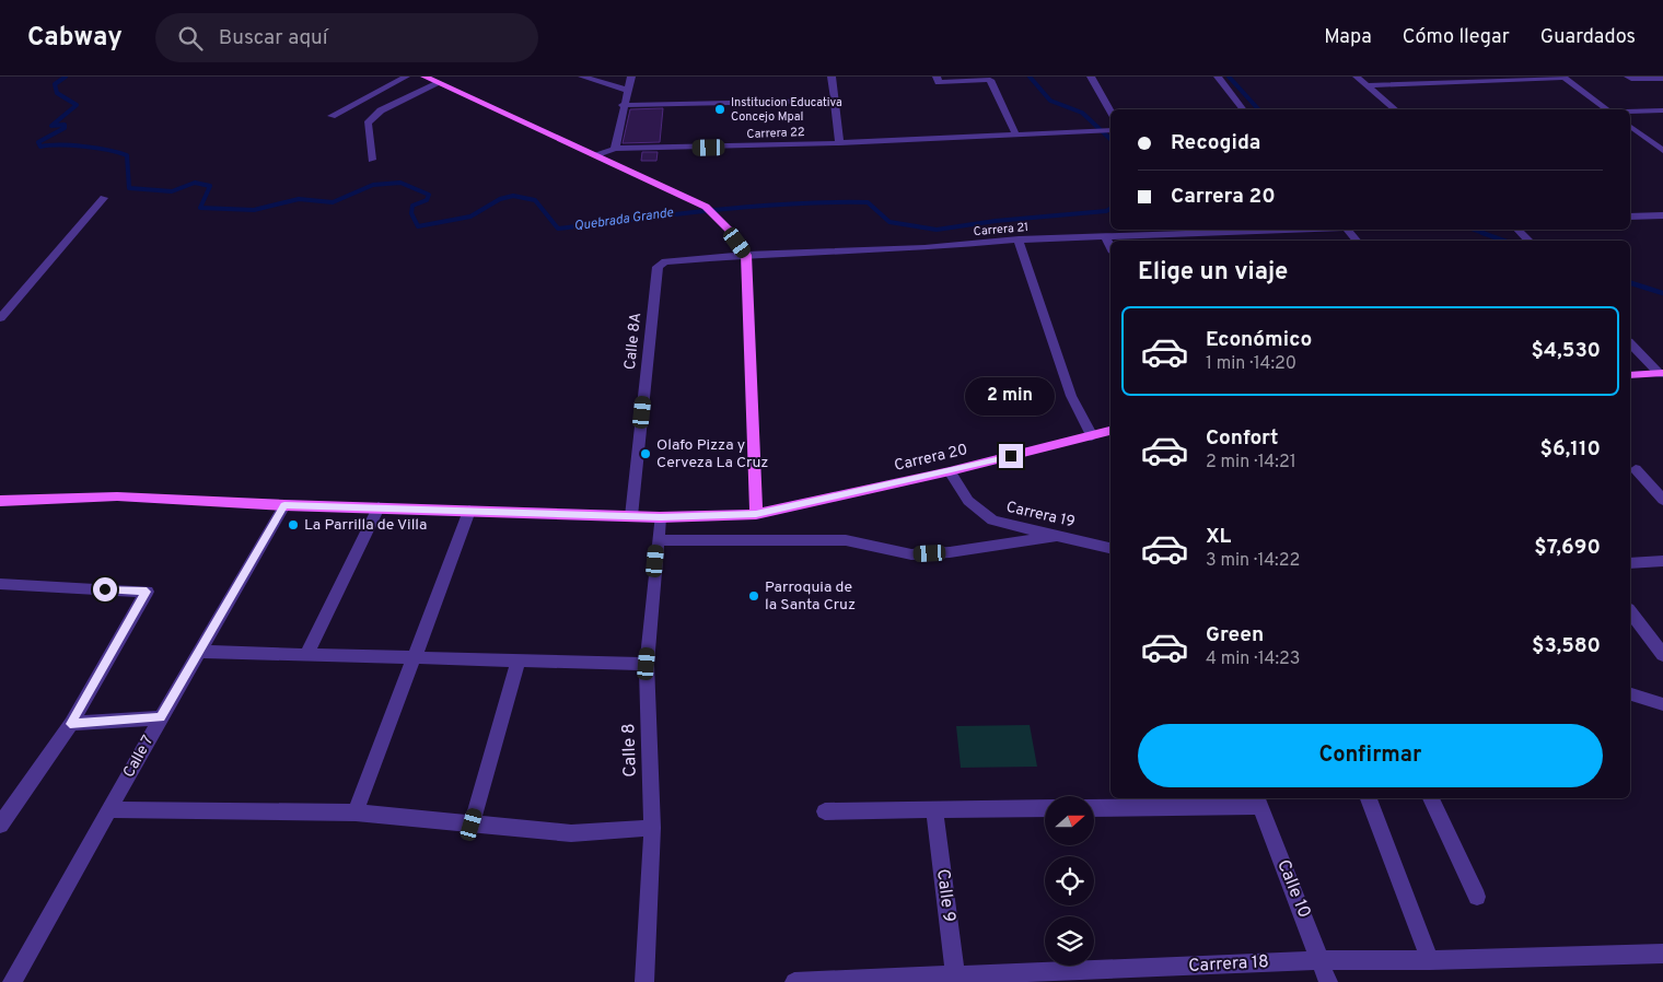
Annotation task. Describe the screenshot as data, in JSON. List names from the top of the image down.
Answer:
{
  "streets": {
    "main road": ["Carrera 20"],
    "street": [
      "Carrera 22",
      "Carrera 21",
      "Calle 8A",
      "Carrera 19",
      "Calle 8",
      "Calle 7",
      "Calle 10",
      "Calle 9",
      "Carrera 18"
    ]
  },
  "crossings": [
    ["Carrera 21", "Calle 8A"],
    ["Calle 8A", "Carrera 20"],
    ["Carrera 20", "Carrera 19"],
    ["Carrera 20", "Calle 8"],
    ["Carrera 20", "Calle 7"],
    ["Calle 10", "Carrera 18"],
    ["Calle 9", "Carrera 18"]
  ],
  "water": ["Quebrada Grande"],
  "places": [
    "Institucion Educativa Concejo Mpal",
    "Olafo Pizza y Cerveza La Cruz",
    "La Parrilla de Villa",
    "Parroquia de la Santa Cruz"
  ],
  "north": "right",
  "page": {
    "header": "Cabway",
    "search": "Buscar aquí",
    "nav": ["Mapa", "Cómo llegar", "Guardados"],
    "banner": ["Recogida", "Carrera 20"],
    "heading": "Elige un viaje",
    "list": [
      {
        "name": "Económico",
        "note": "1 min · 14:20",
        "value": "$4,530"
      },
      {
        "name": "Confort",
        "note": "2 min · 14:21",
        "value": "$6,110"
      },
      {
        "name": "XL",
        "note": "3 min · 14:22",
        "value": "$7,690"
      },
      {
        "name": "Green",
        "note": "4 min · 14:23",
        "value": "$3,580"
      }
    ],
    "bubble": "2 min",
    "buttons": "Confirmar"
  }
}
